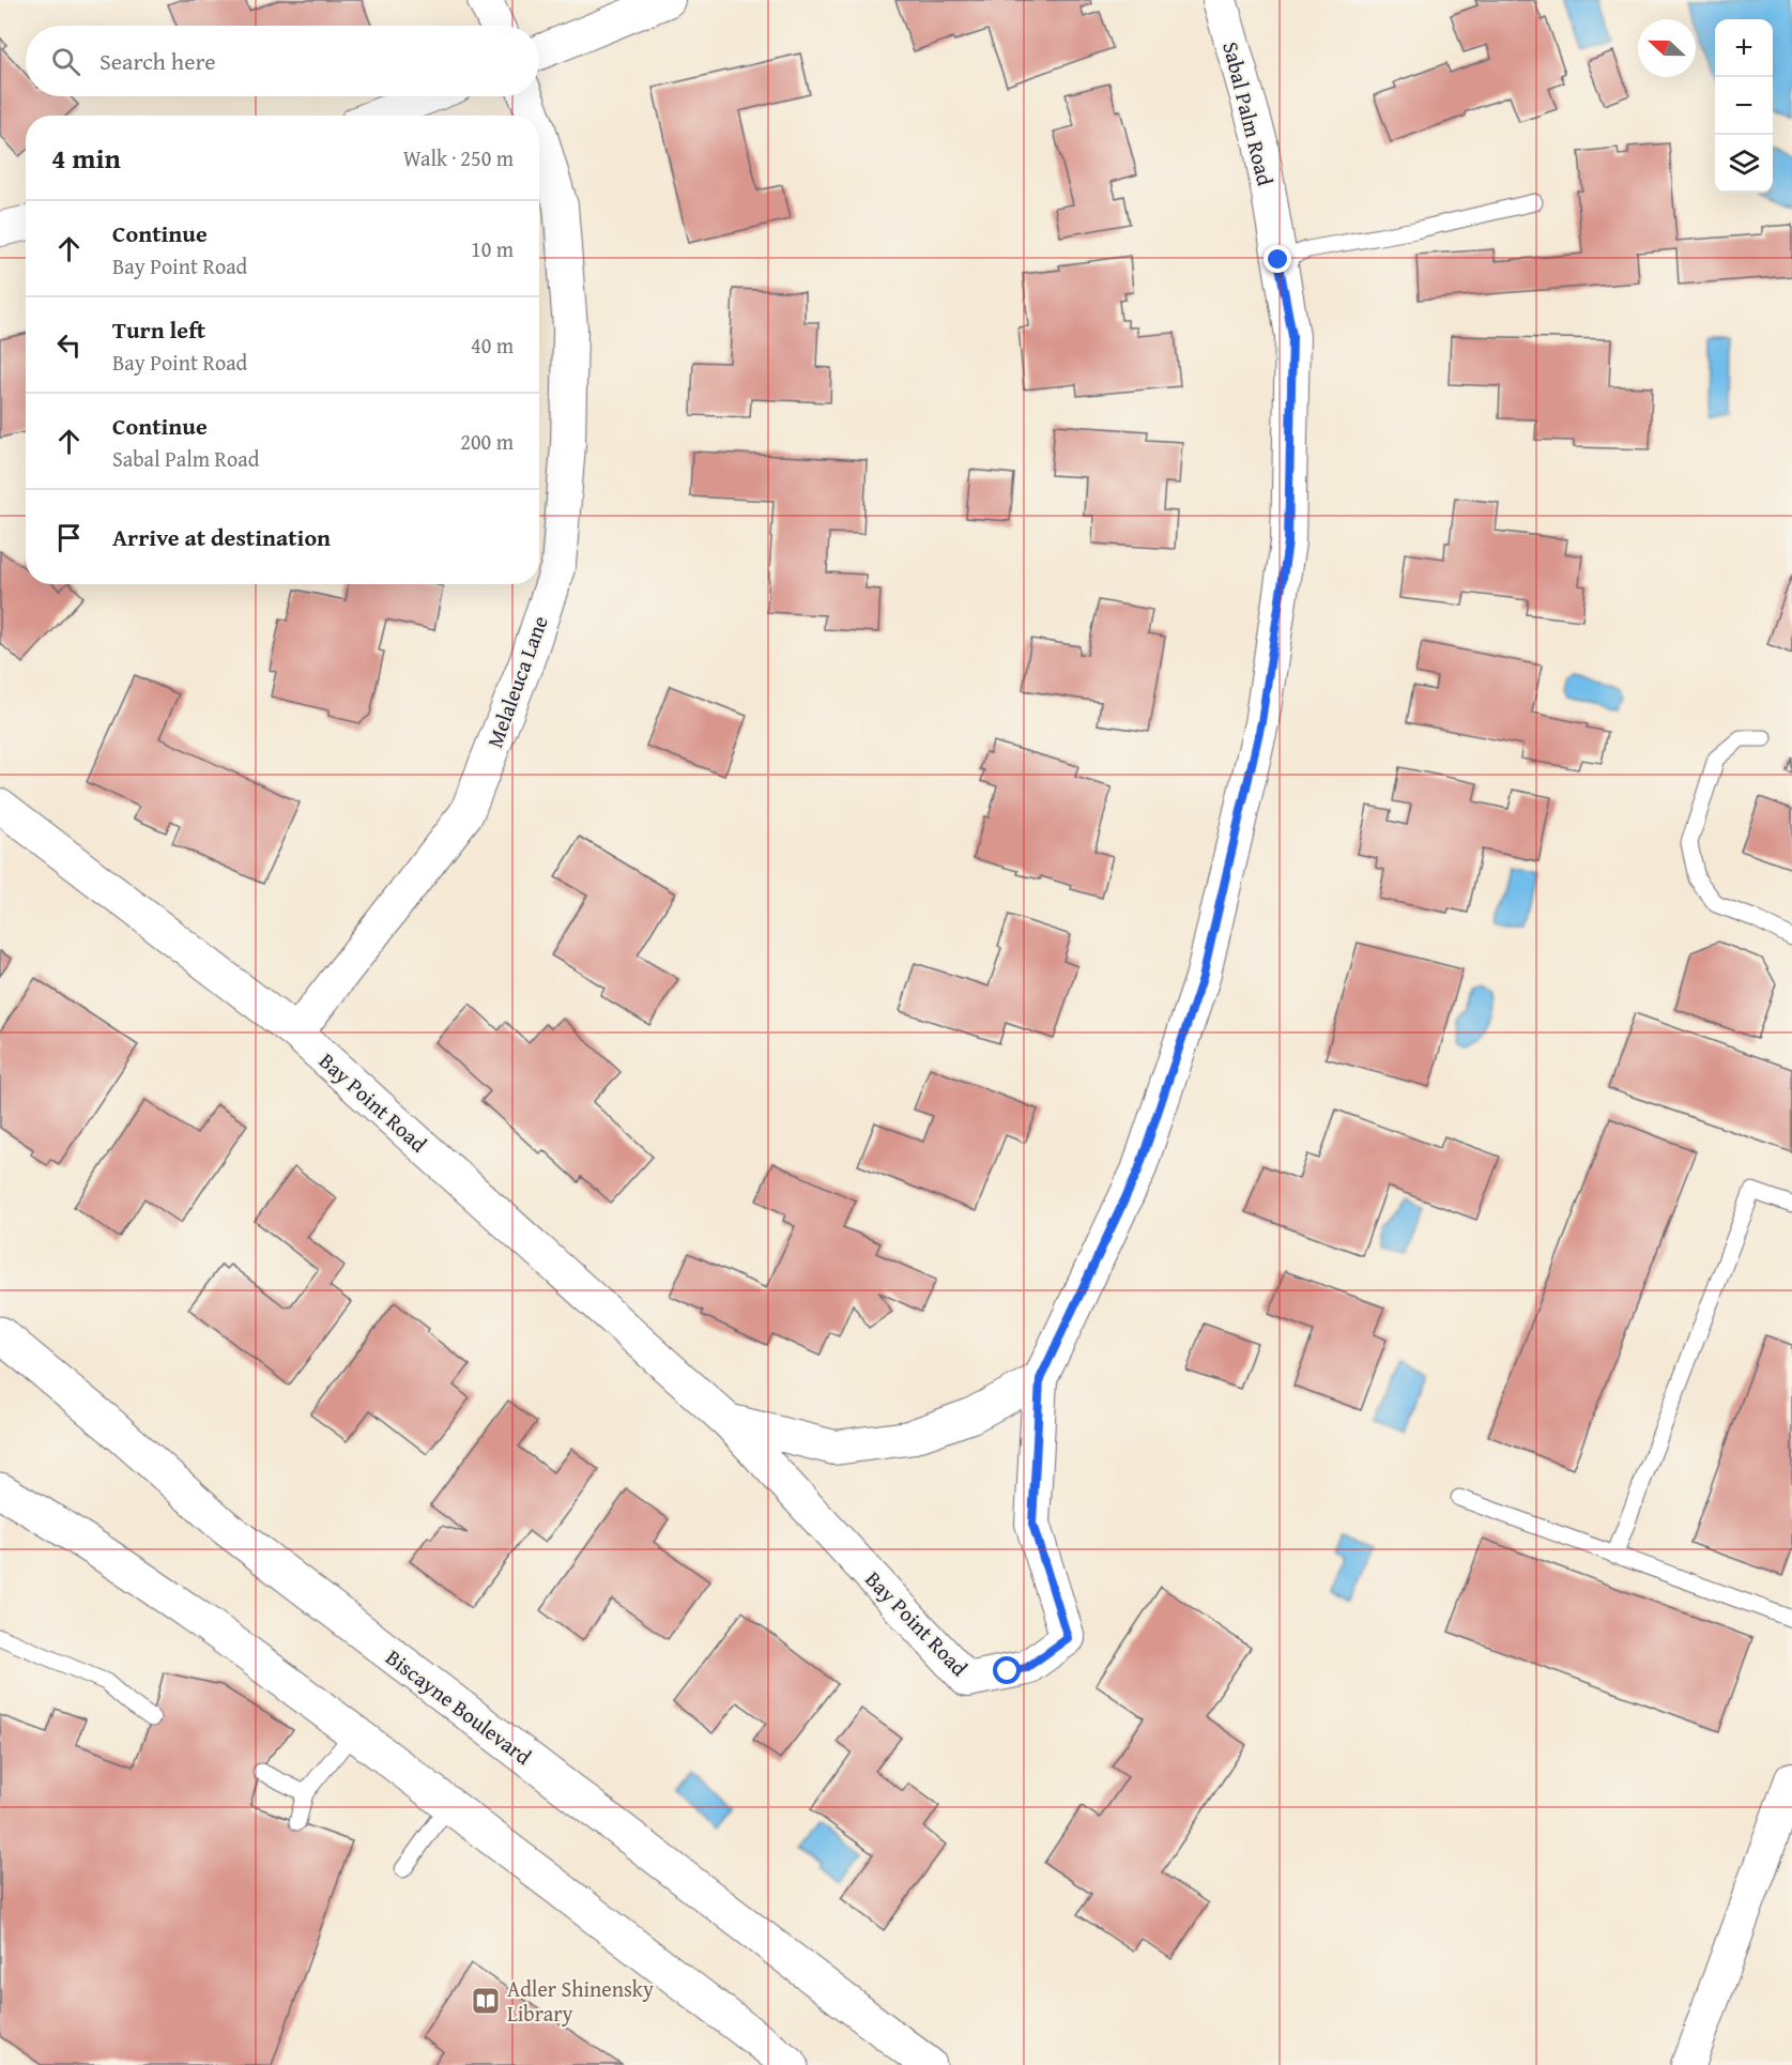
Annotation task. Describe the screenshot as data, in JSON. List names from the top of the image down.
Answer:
{
  "streets": {
    "main road": ["Biscayne Boulevard"],
    "street": ["Sabal Palm Road", "Melaleuca Lane", "Bay Point Road"]
  },
  "crossings": [
    ["Sabal Palm Road", "Bay Point Road"],
    ["Melaleuca Lane", "Bay Point Road"]
  ],
  "places": {
    "library": ["Adler Shinensky Library"]
  },
  "north": "left",
  "page": {
    "map_buttons": ["+", "−"],
    "search": "Search here",
    "heading": ["4 min", "Walk · 250 m"],
    "list": [
      ["Continue", "Bay Point Road", "10 m"],
      ["Turn left", "Bay Point Road", "40 m"],
      ["Continue", "Sabal Palm Road", "200 m"],
      "Arrive at destination"
    ]
  }
}
